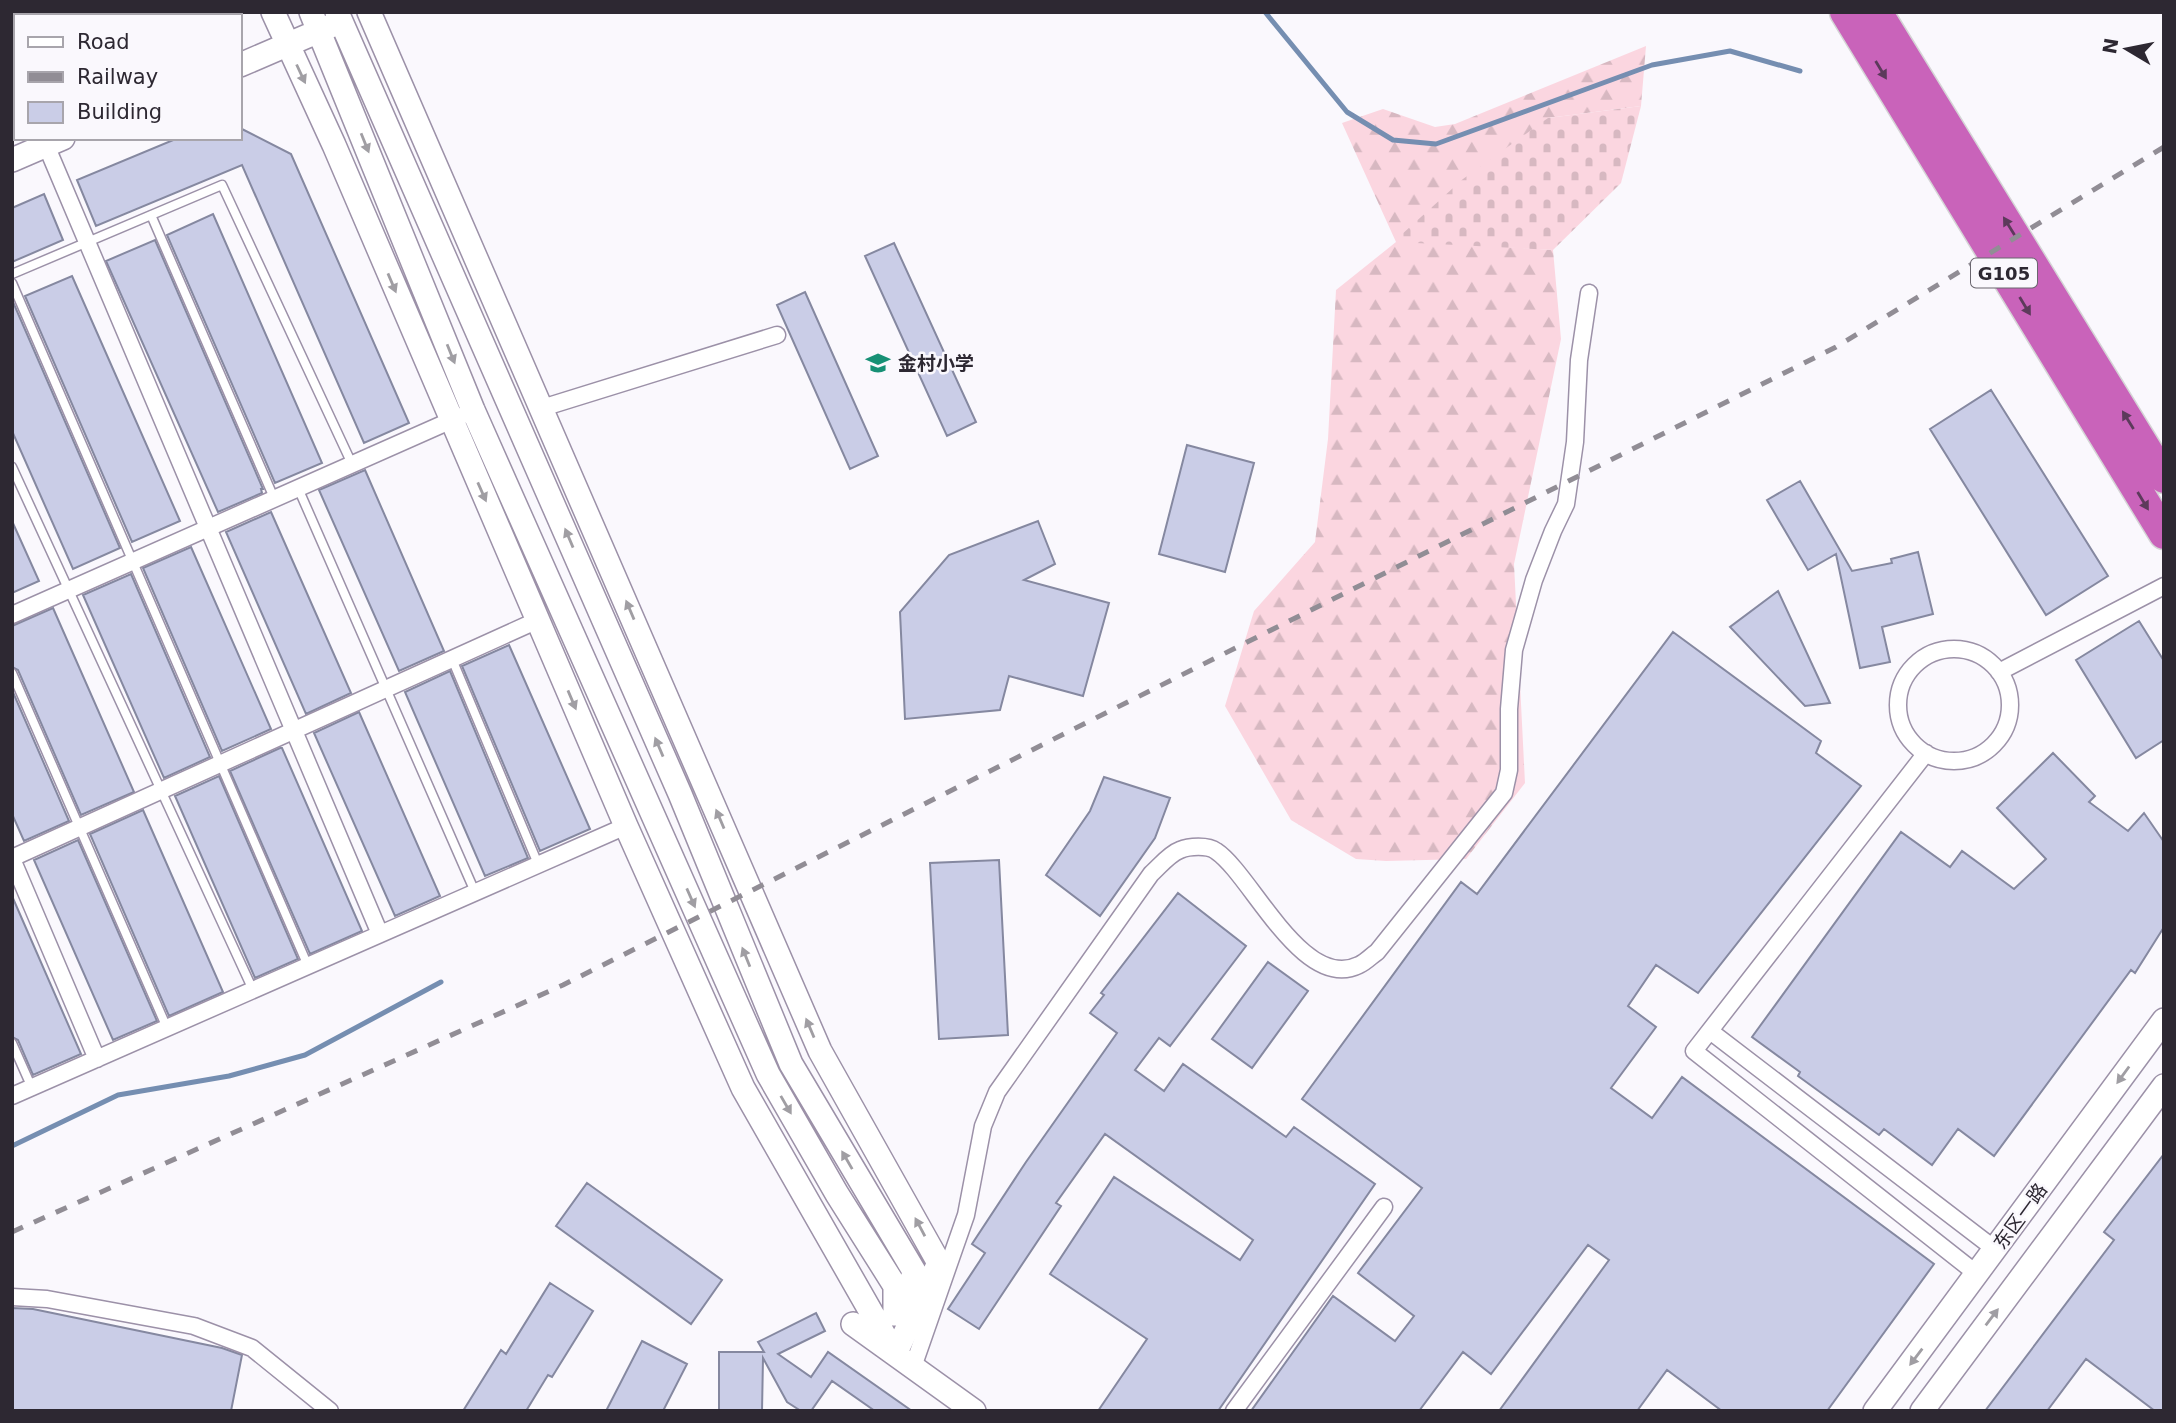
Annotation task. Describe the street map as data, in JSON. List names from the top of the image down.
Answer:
{
  "streets": {
    "highway": ["G105"],
    "main road": ["东区一路"]
  },
  "places": {
    "school or university": ["金村小学"]
  },
  "legend": ["Road", "Railway", "Building"],
  "north": "left"
}
